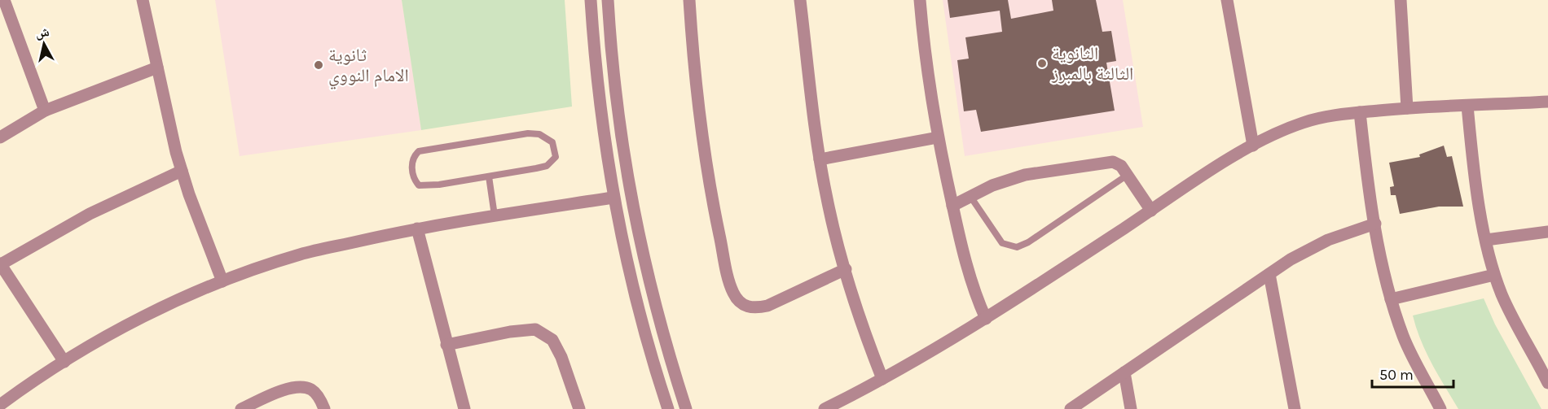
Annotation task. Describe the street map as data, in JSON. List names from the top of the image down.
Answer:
{
  "places": ["الثانوية الثالثة بالمبرز", "ثانوية الامام النووي"],
  "scale_bar": "50 m",
  "north": "top"
}
